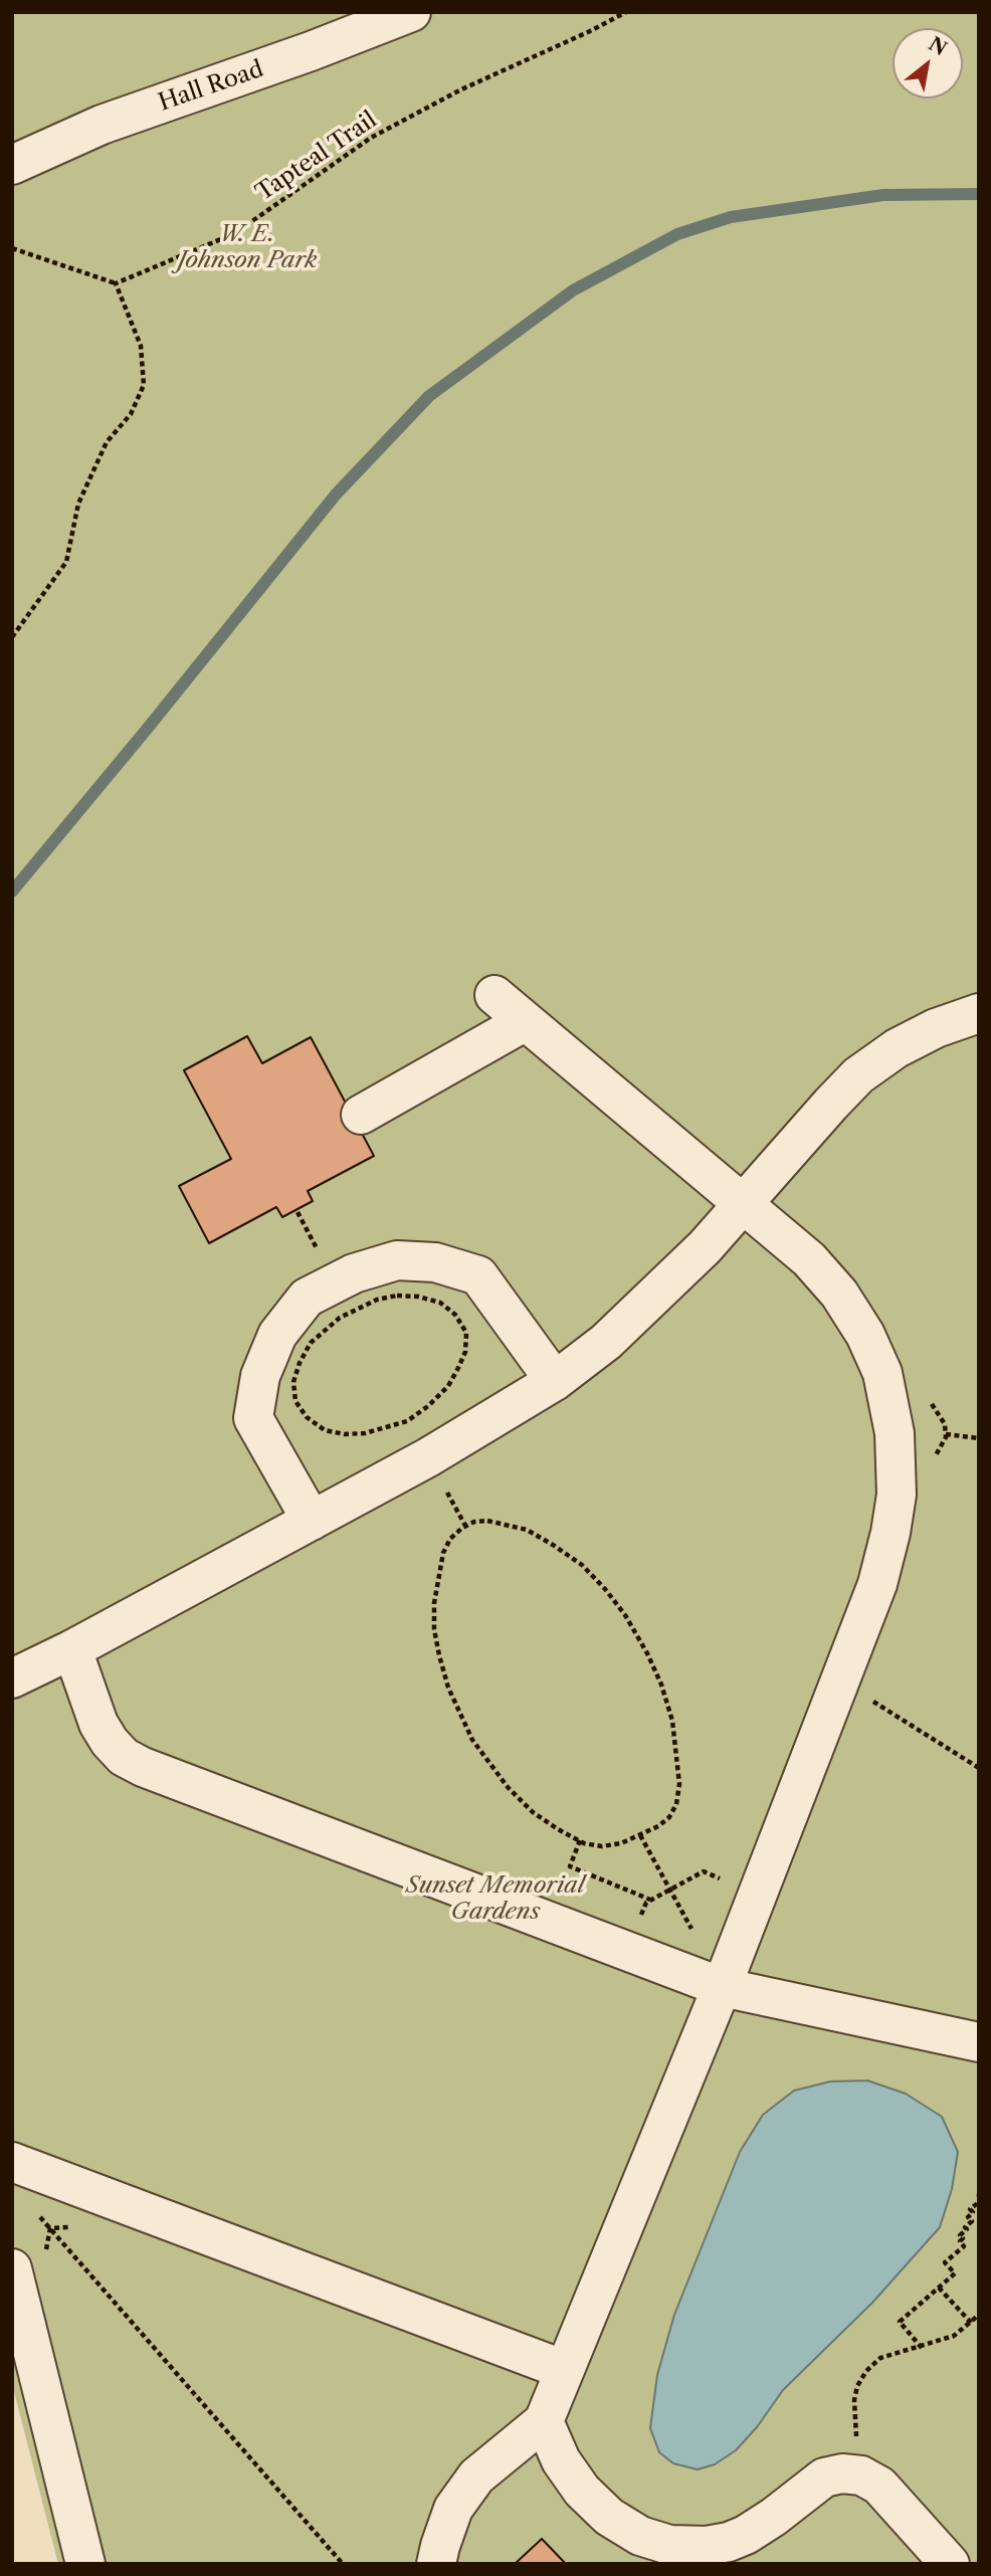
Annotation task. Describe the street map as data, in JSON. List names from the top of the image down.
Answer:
{
  "streets": {
    "lane": ["Hall Road"],
    "path": ["Tapteal Trail"]
  },
  "parks": ["W. E. Johnson Park", "Sunset Memorial Gardens"],
  "north": "top right"
}
